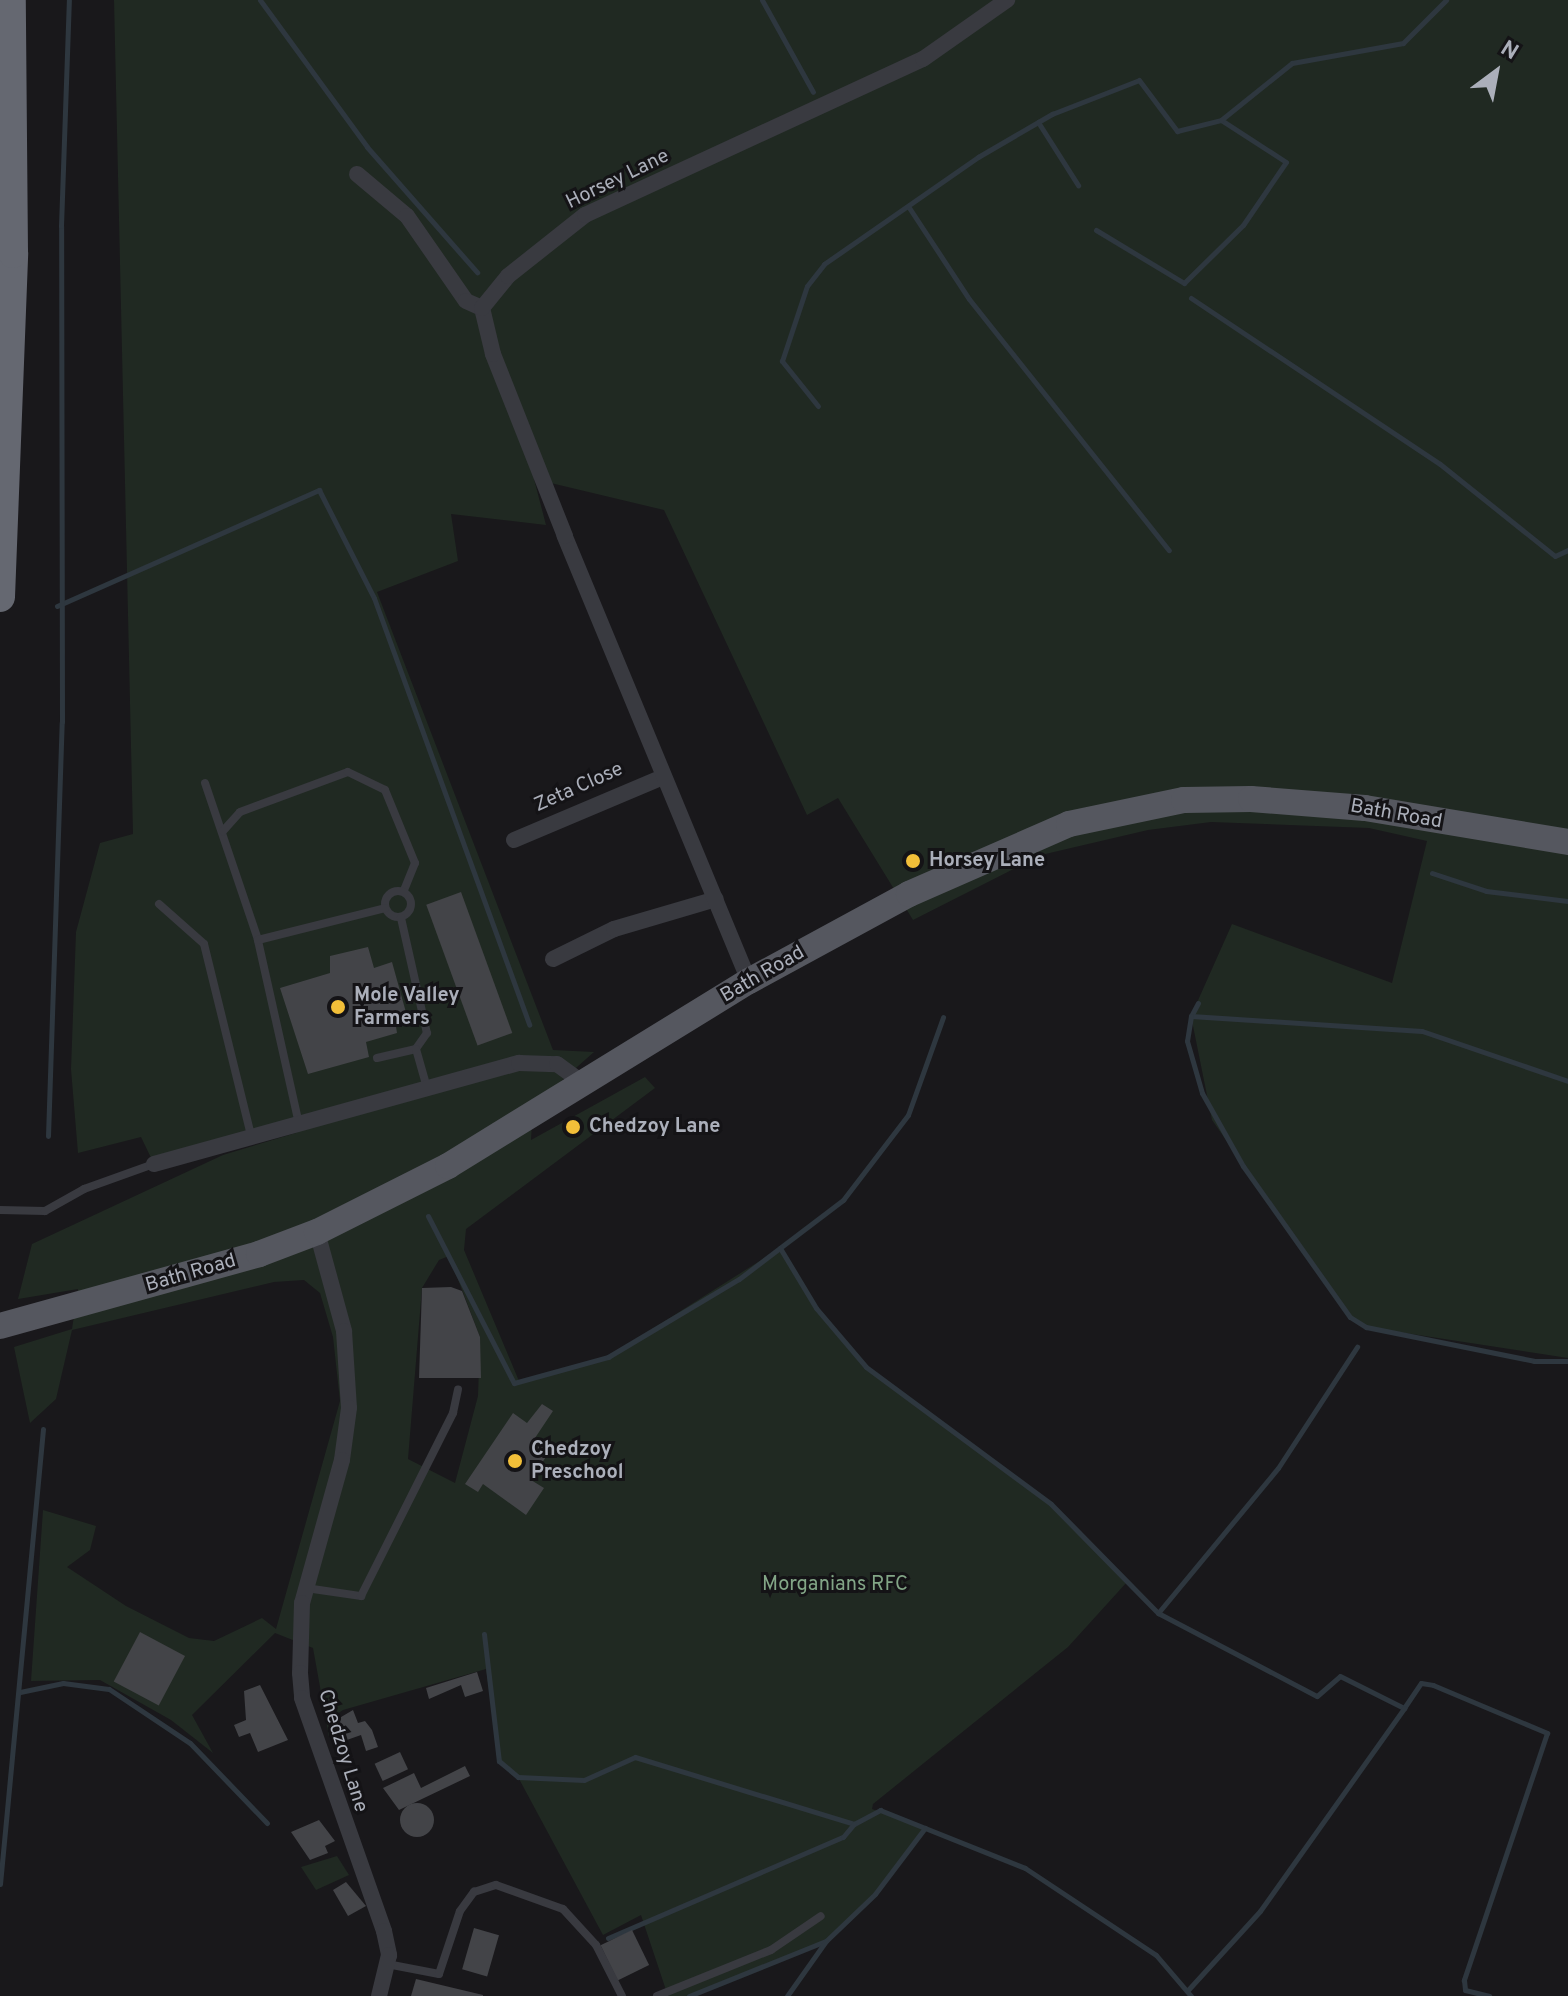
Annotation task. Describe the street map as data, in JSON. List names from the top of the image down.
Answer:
{
  "streets": {
    "main road": ["Bath Road"],
    "street": ["Horsey Lane", "Zeta Close", "Chedzoy Lane"]
  },
  "crossings": [
    ["Bath Road", "Chedzoy Lane"]
  ],
  "parks": ["Morganians RFC"],
  "places": [
    "Horsey Lane",
    "Mole Valley Farmers",
    "Chedzoy Lane",
    "Chedzoy Preschool"
  ],
  "north": "top right"
}
